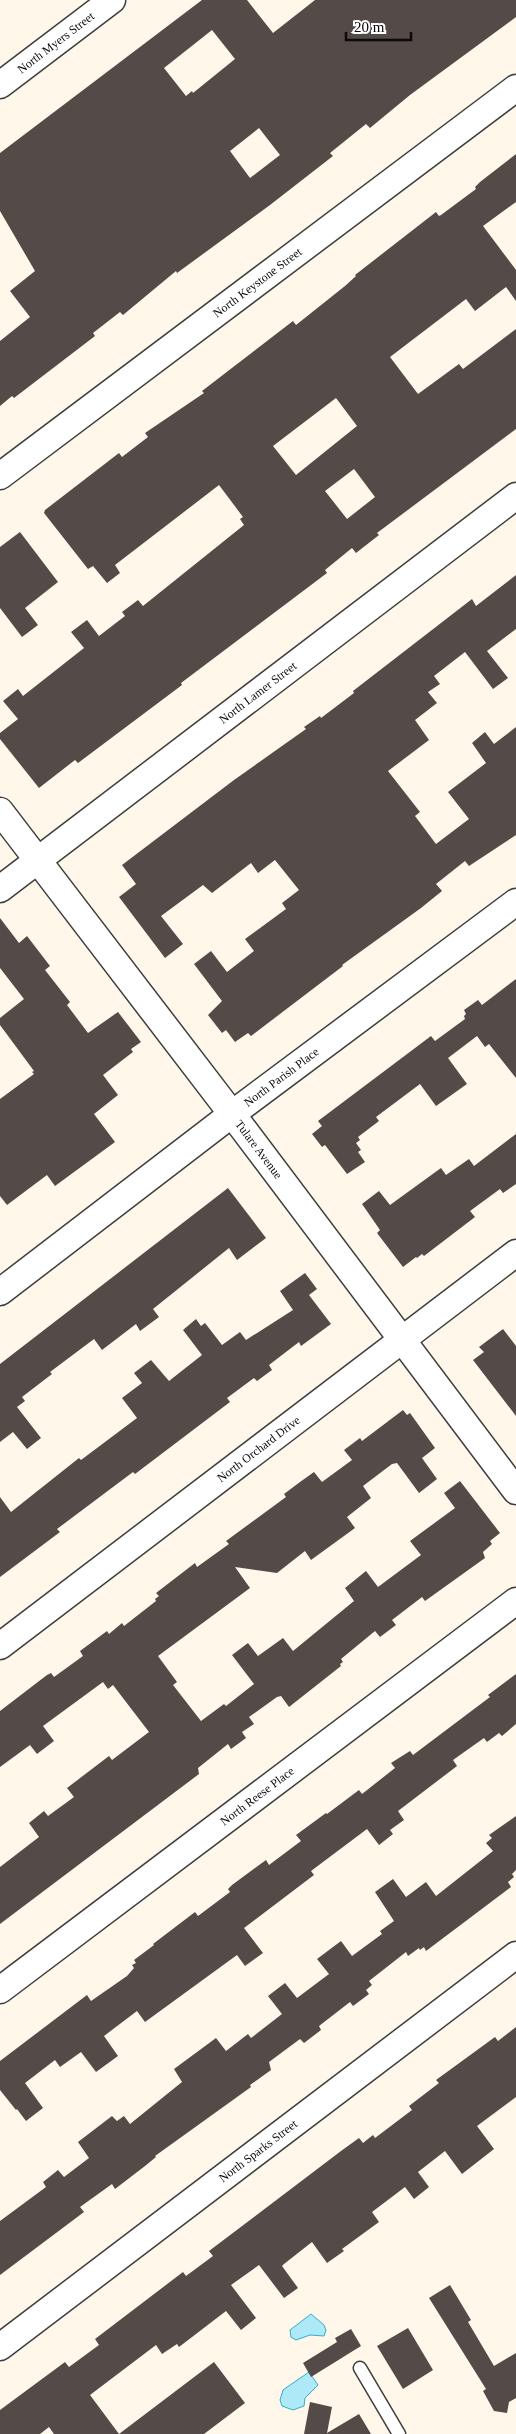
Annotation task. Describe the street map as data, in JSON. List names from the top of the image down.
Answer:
{
  "streets": {
    "street": [
      "North Myers Street",
      "North Keystone Street",
      "North Lamer Street",
      "North Parish Place",
      "Tulare Avenue",
      "North Orchard Drive",
      "North Reese Place",
      "North Sparks Street"
    ]
  },
  "crossings": [
    ["North Lamer Street", "Tulare Avenue"],
    ["North Parish Place", "Tulare Avenue"],
    ["Tulare Avenue", "North Orchard Drive"]
  ],
  "scale_bar": "20 m"
}
